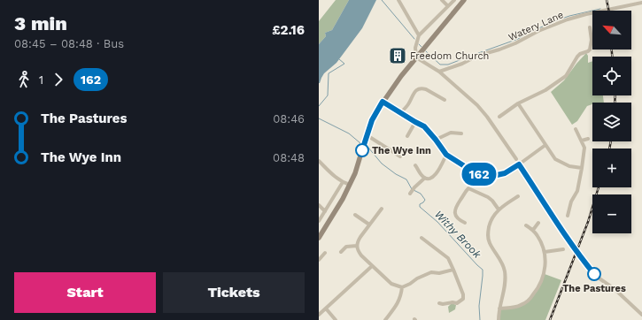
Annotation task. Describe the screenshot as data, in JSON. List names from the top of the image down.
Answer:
{
  "streets": {
    "street": ["Watery Lane"]
  },
  "water": ["Withy Brook"],
  "places": {
    "building": ["Freedom Church"],
    "other": ["The Wye Inn", "The Pastures"]
  },
  "lines": ["bus line 162"],
  "north": "top left",
  "page": {
    "heading": ["3 min", "08:45 – 08:48 · Bus", "£2.16"],
    "on_map": "162",
    "map_buttons": ["+", "−"],
    "legs": ["1", "162"],
    "list": [
      {
        "name": "The Pastures",
        "value": "08:46"
      },
      {
        "name": "The Wye Inn",
        "value": "08:48"
      }
    ],
    "buttons": ["Start", "Tickets"]
  }
}
